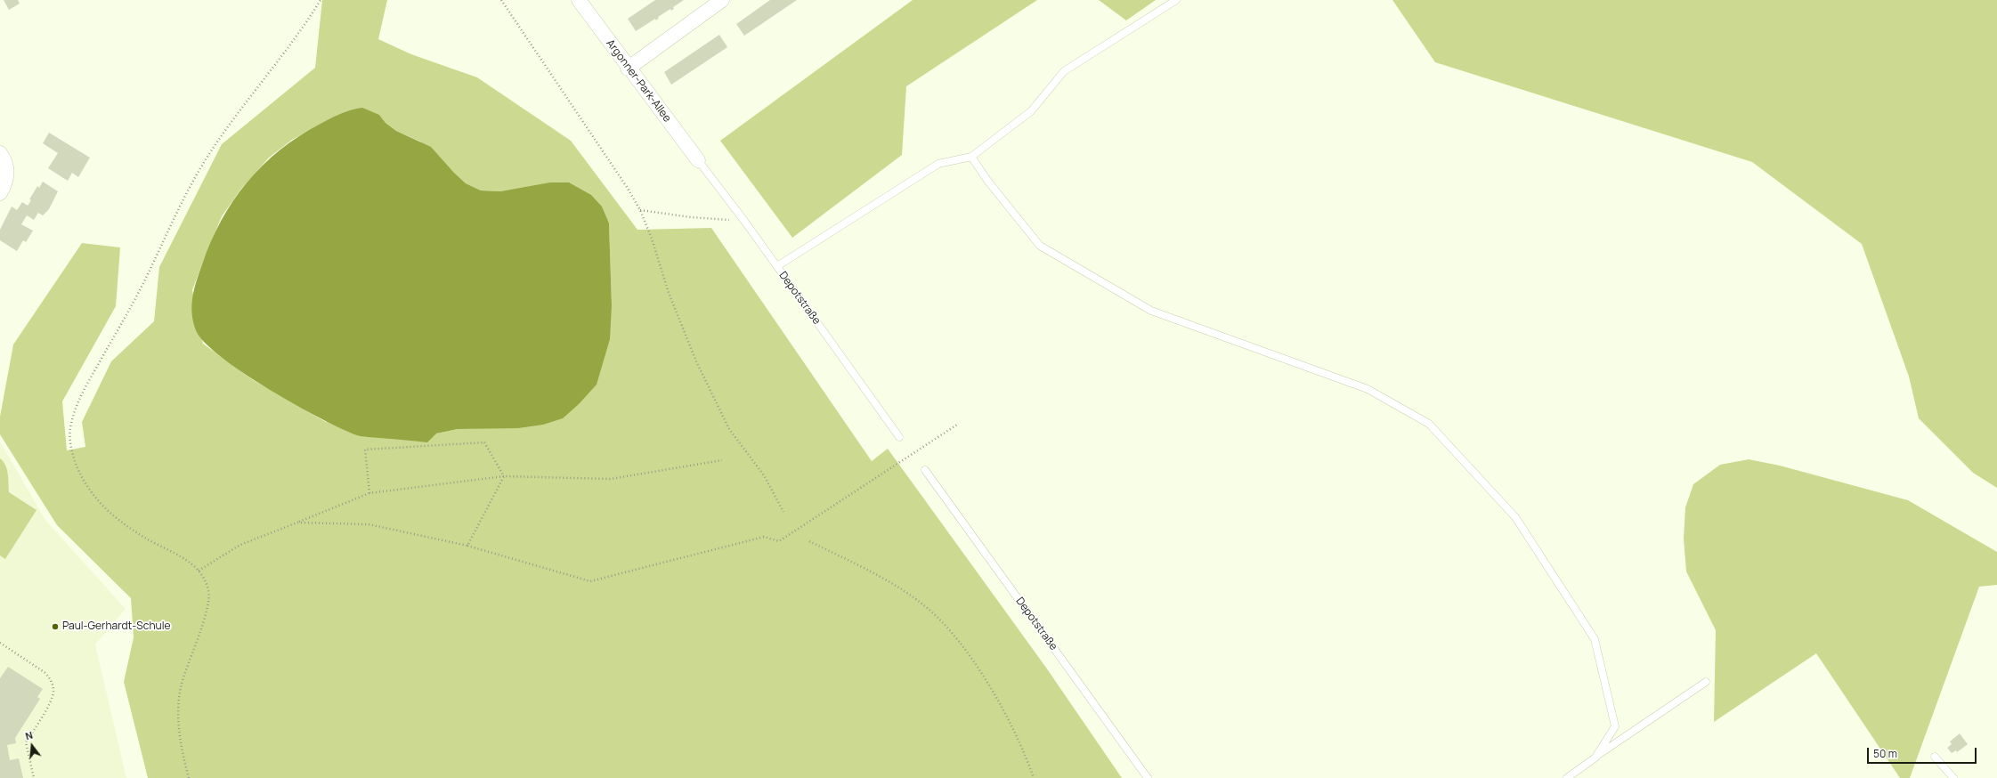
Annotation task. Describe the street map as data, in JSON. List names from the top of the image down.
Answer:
{
  "streets": {
    "street": ["Argonner-Park-Allee"],
    "lane": ["Depotstraße"]
  },
  "crossings": [
    ["Argonner-Park-Allee", "Depotstraße"]
  ],
  "places": ["Paul-Gerhardt-Schule"],
  "scale_bar": "50 m",
  "north": "top"
}
